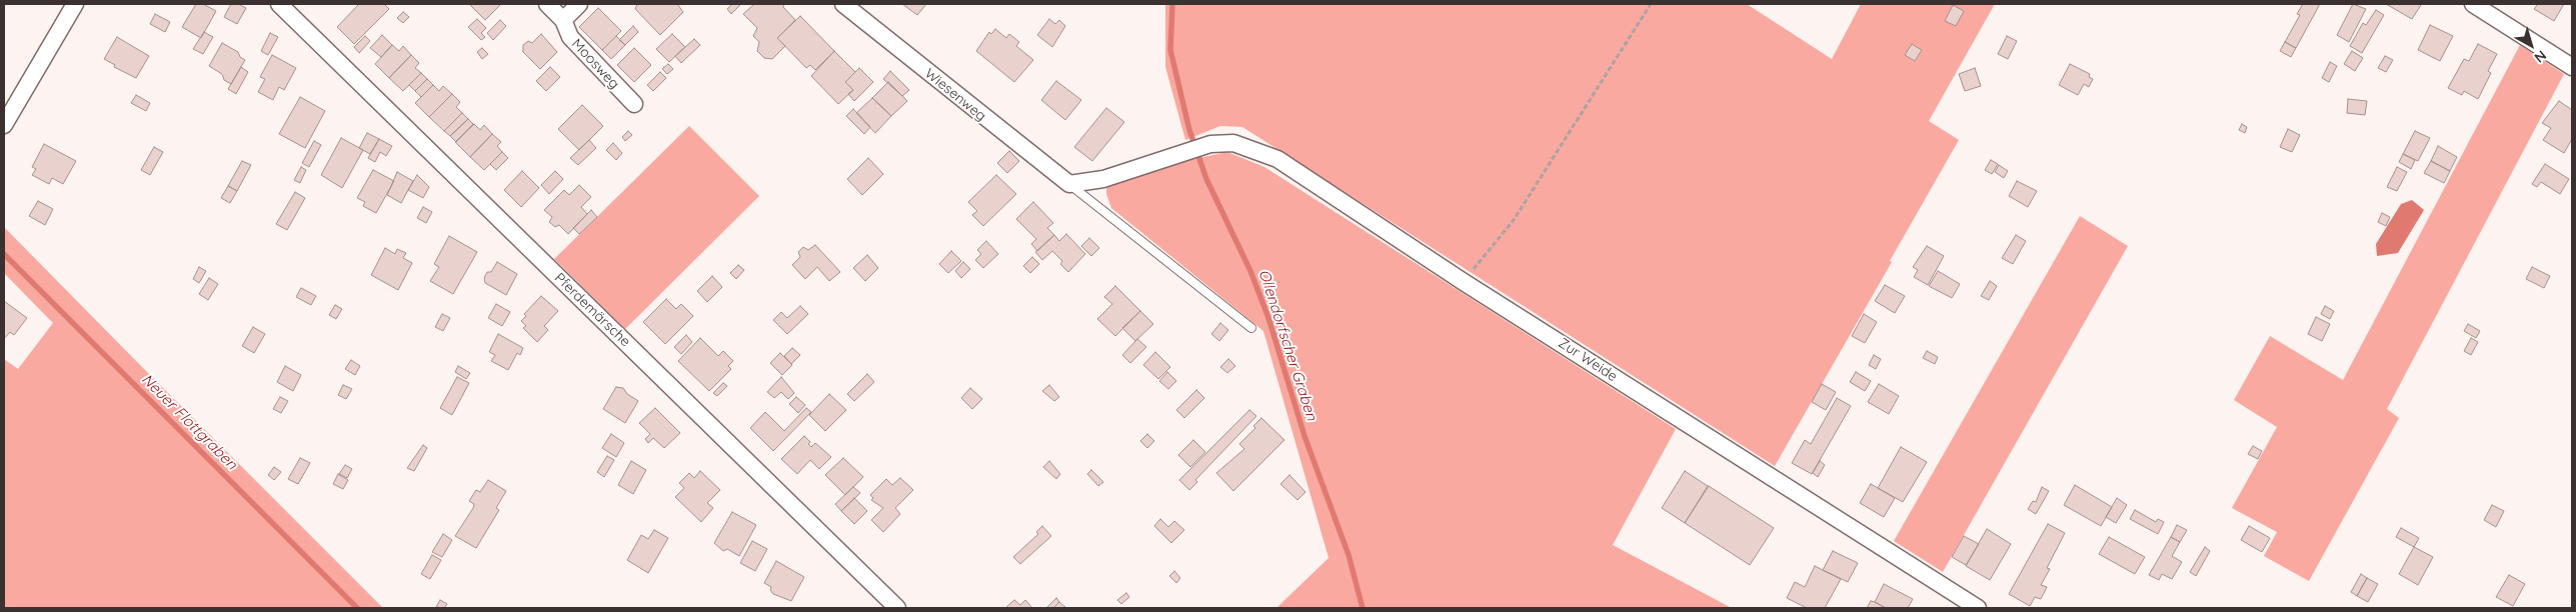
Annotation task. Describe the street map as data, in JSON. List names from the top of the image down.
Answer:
{
  "streets": {
    "street": [
      "Moosweg",
      "Wiesenweg",
      "Pferdemärsche",
      "Zur Weide"
    ]
  },
  "crossings": [
    ["Wiesenweg", "Zur Weide"]
  ],
  "water": ["Ollendorfscher Graben", "Neuer Flottgraben"],
  "north": "bottom right"
}
